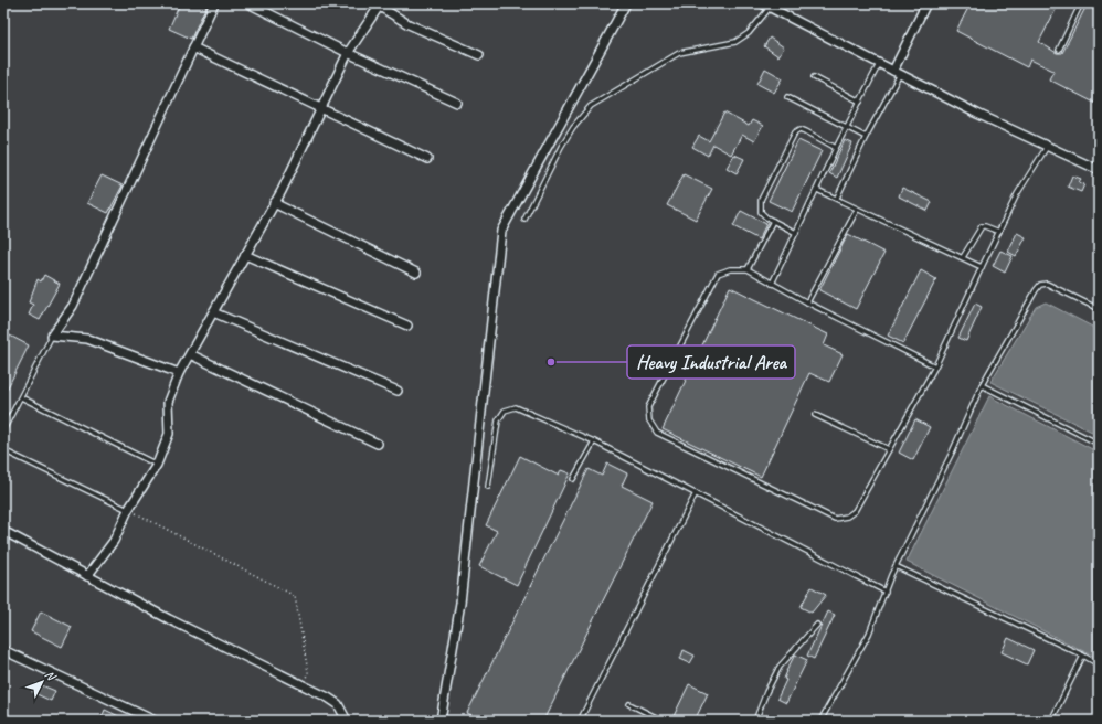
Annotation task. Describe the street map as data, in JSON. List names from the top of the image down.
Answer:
{
  "places": ["Heavy Industrial Area"],
  "north": "top right"
}
